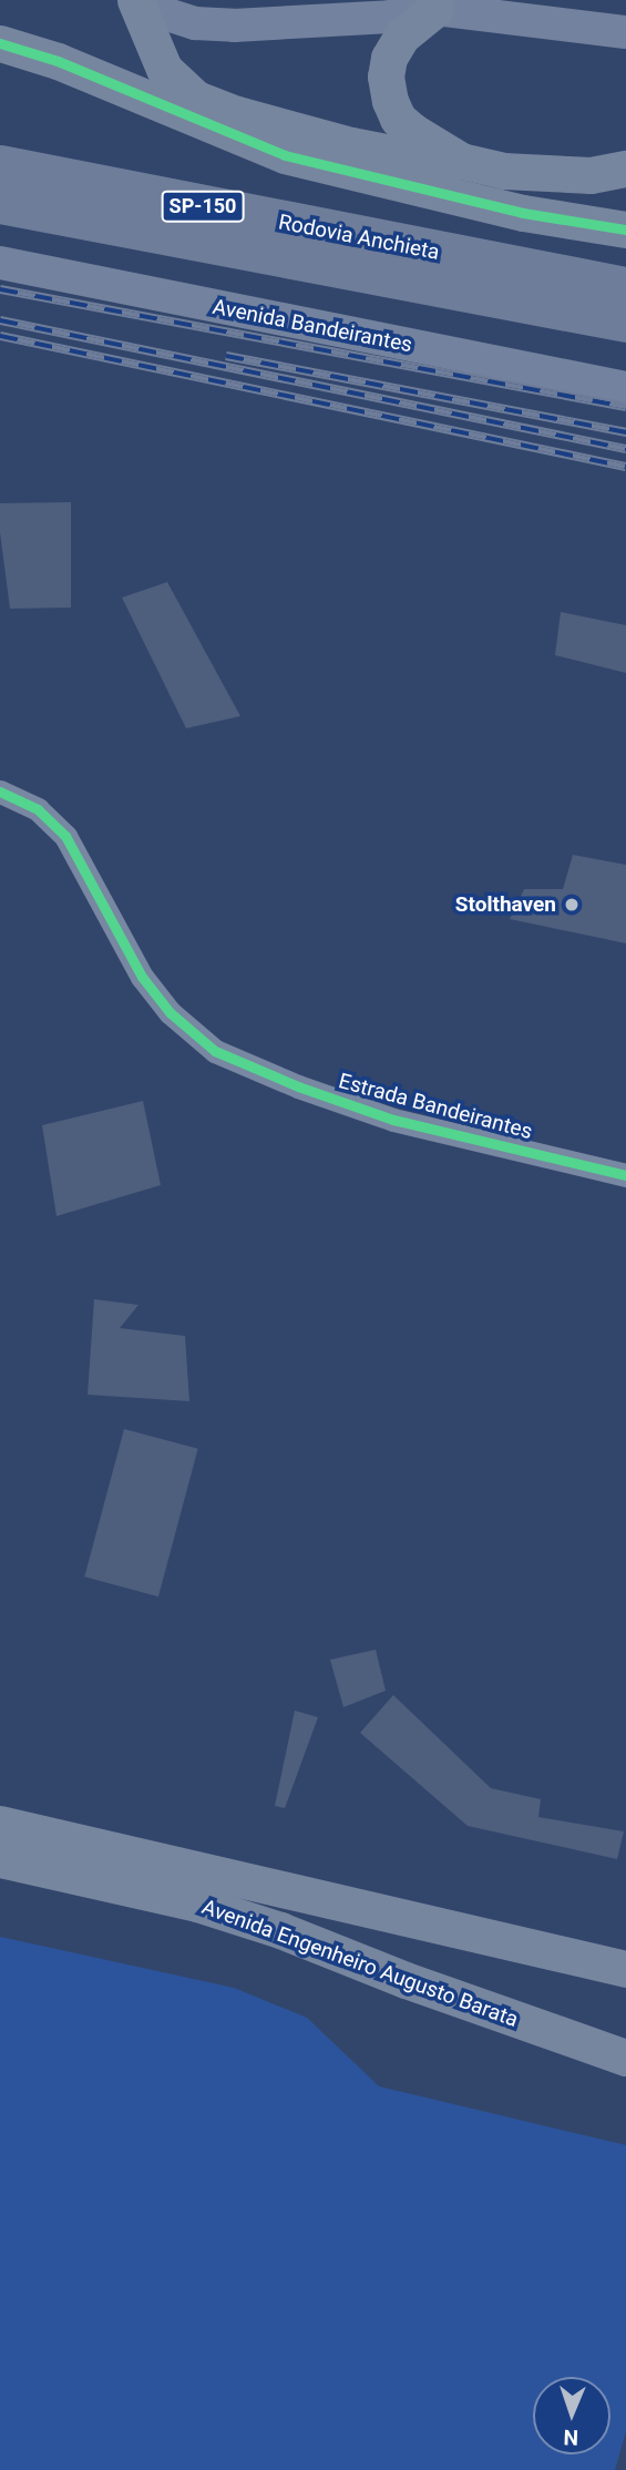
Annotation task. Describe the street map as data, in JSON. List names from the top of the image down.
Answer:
{
  "streets": {
    "highway": ["SP-150", "Rodovia Anchieta"],
    "main road": ["Avenida Bandeirantes", "Avenida Engenheiro Augusto Barata"],
    "street": ["Estrada Bandeirantes"]
  },
  "places": ["Stolthaven"],
  "north": "bottom"
}
